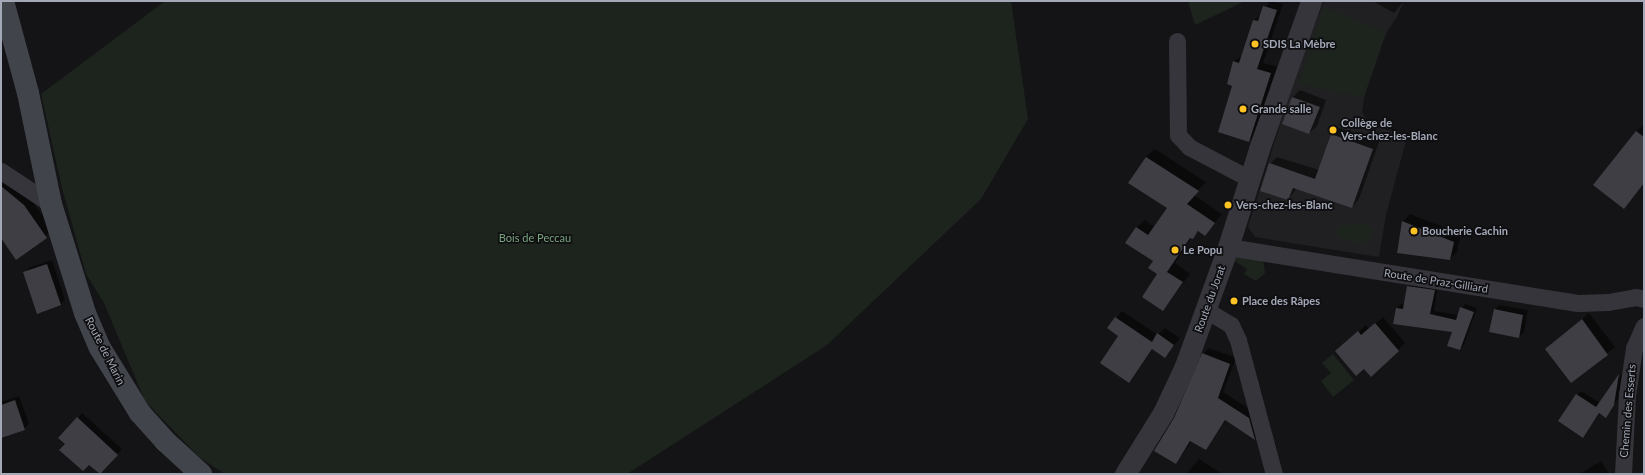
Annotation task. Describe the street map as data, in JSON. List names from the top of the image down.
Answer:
{
  "streets": {
    "main road": ["Route de Marin"],
    "street": ["Route de Praz-Gilliard", "Route du Jorat", "Chemin des Esserts"]
  },
  "crossings": [
    ["Route de Praz-Gilliard", "Route du Jorat"]
  ],
  "parks": ["Bois de Peccau"],
  "places": [
    "SDIS La Mèbre",
    "Grande salle",
    "Collège de Vers-chez-les-Blanc",
    "Vers-chez-les-Blanc",
    "Boucherie Cachin",
    "Le Popu",
    "Place des Râpes"
  ]
}
